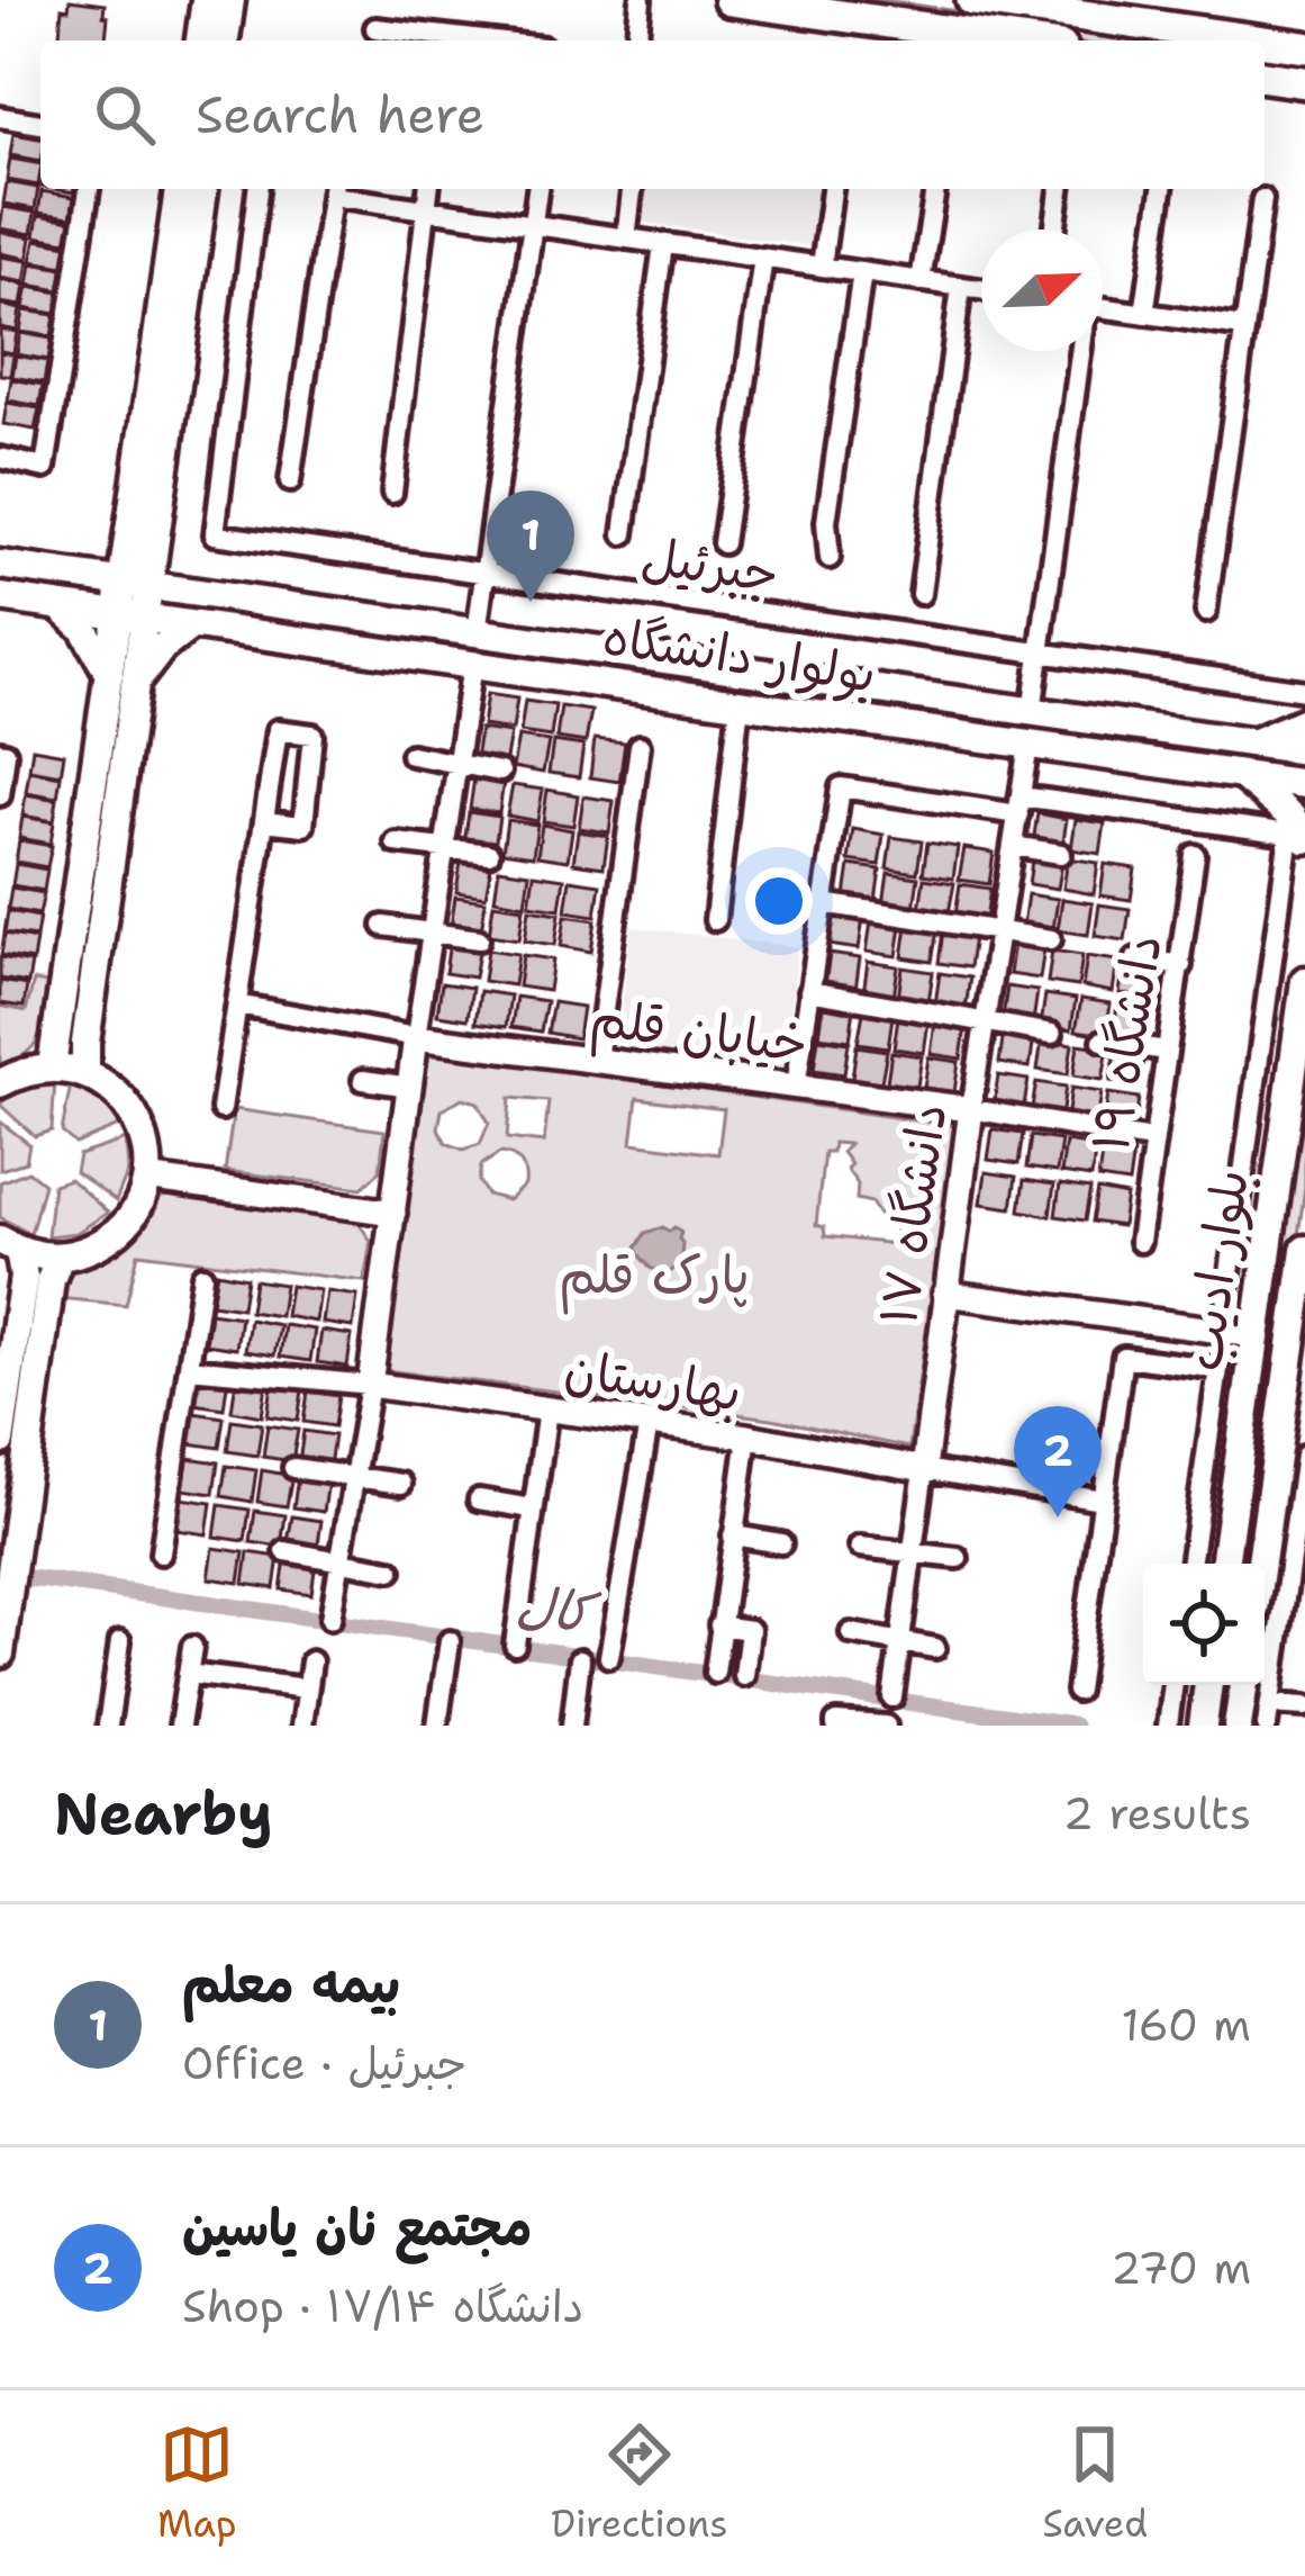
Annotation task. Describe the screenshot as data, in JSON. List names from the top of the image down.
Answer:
{
  "streets": {
    "main road": ["بولوار دانشگاه", "بلوار ادیب"],
    "street": [
      "جبرئیل",
      "خیابان قلم",
      "دانشگاه ۱۹",
      "دانشگاه ۱۷",
      "بهارستان"
    ]
  },
  "crossings": [
    ["بولوار دانشگاه", "دانشگاه ۱۷"],
    ["خیابان قلم", "دانشگاه ۱۷"],
    ["دانشگاه ۱۷", "بهارستان"]
  ],
  "water": ["کال"],
  "parks": ["پارک قلم"],
  "north": "top right",
  "page": {
    "search": "Search here",
    "pins": ["1", "2"],
    "heading": ["Nearby", "2 results"],
    "list": [
      {
        "mark": "1",
        "name": "بیمه معلم",
        "note": "Office · جبرئیل",
        "value": "160 m"
      },
      {
        "mark": "2",
        "name": "مجتمع نان یاسین",
        "note": "Shop · دانشگاه ۱۷/۱۴",
        "value": "270 m"
      }
    ],
    "nav": ["Map", "Directions", "Saved"]
  }
}
